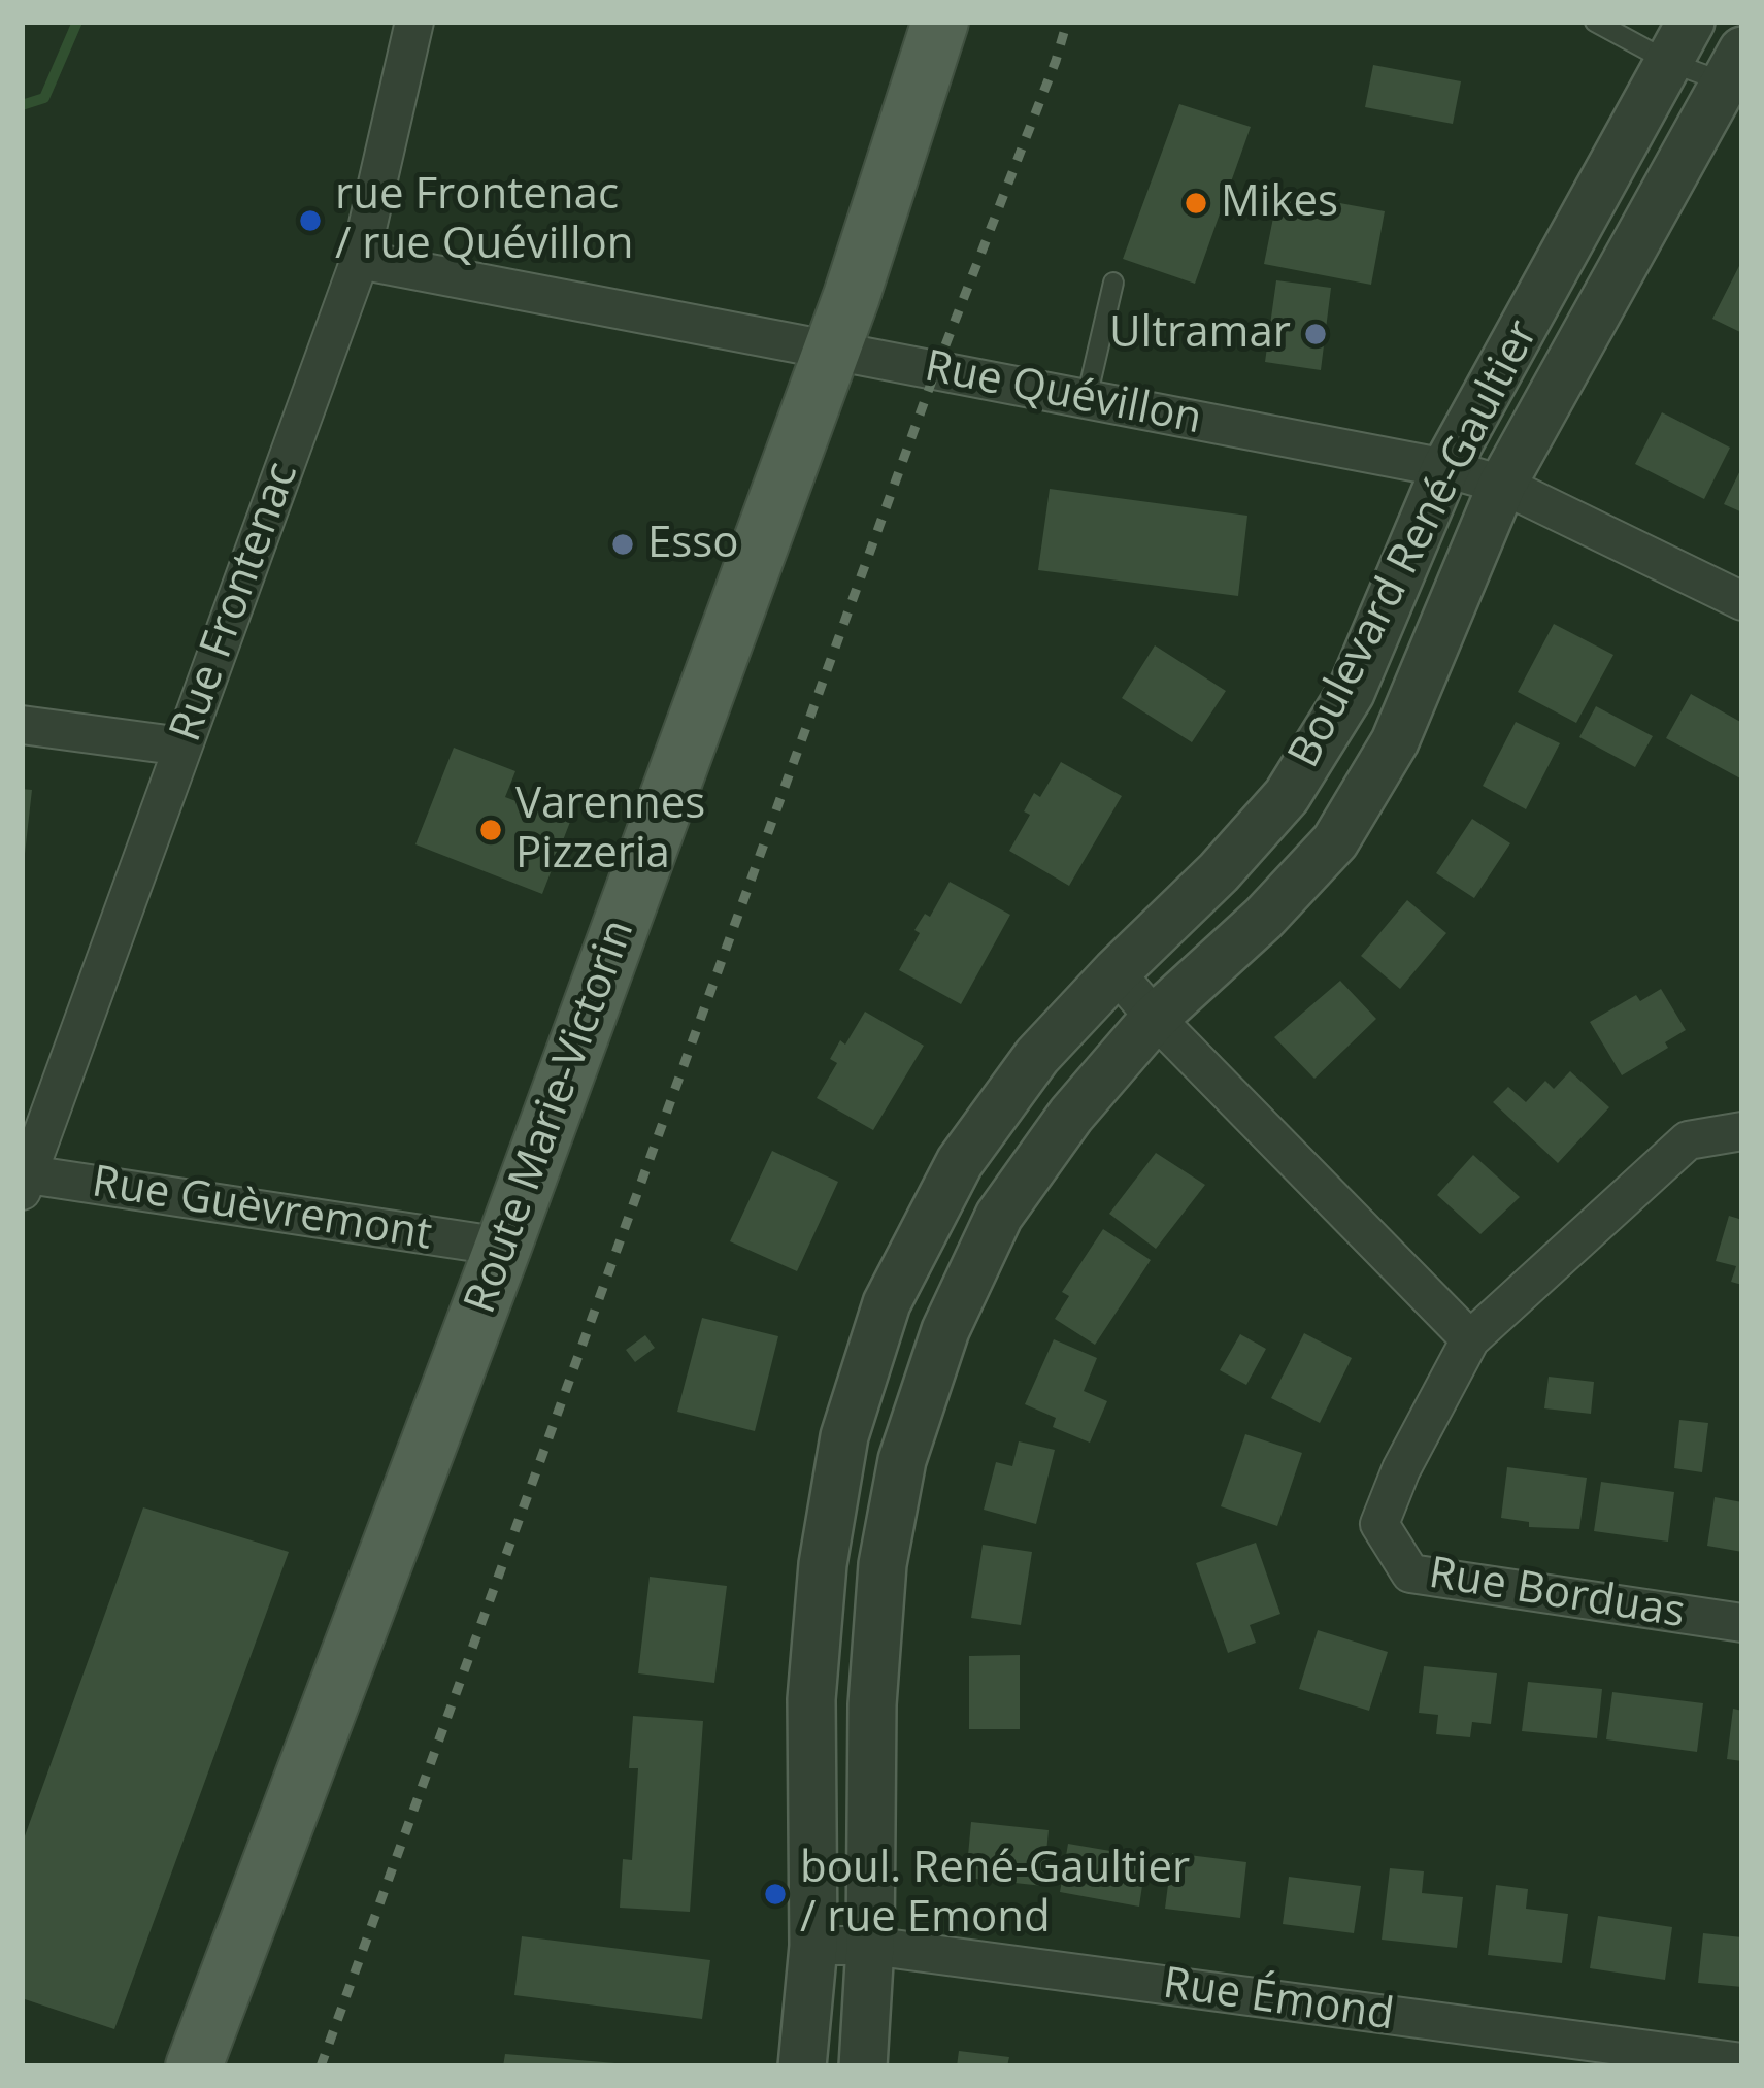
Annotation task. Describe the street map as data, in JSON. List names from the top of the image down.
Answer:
{
  "streets": {
    "main road": ["Route Marie-Victorin"],
    "street": [
      "Rue Quévillon",
      "Boulevard René-Gaultier",
      "Rue Frontenac",
      "Rue Guèvremont",
      "Rue Borduas",
      "Rue Émond"
    ]
  },
  "crossings": [
    ["Rue Quévillon", "Boulevard René-Gaultier"],
    ["Rue Quévillon", "Rue Frontenac"],
    ["Rue Quévillon", "Route Marie-Victorin"],
    ["Boulevard René-Gaultier", "Rue Émond"],
    ["Rue Frontenac", "Rue Guèvremont"],
    ["Route Marie-Victorin", "Rue Guèvremont"]
  ],
  "places": [
    "Mikes",
    "rue Frontenac / rue Quévillon",
    "Ultramar",
    "Esso",
    "Varennes Pizzeria",
    "boul. René-Gaultier / rue Emond"
  ]
}
